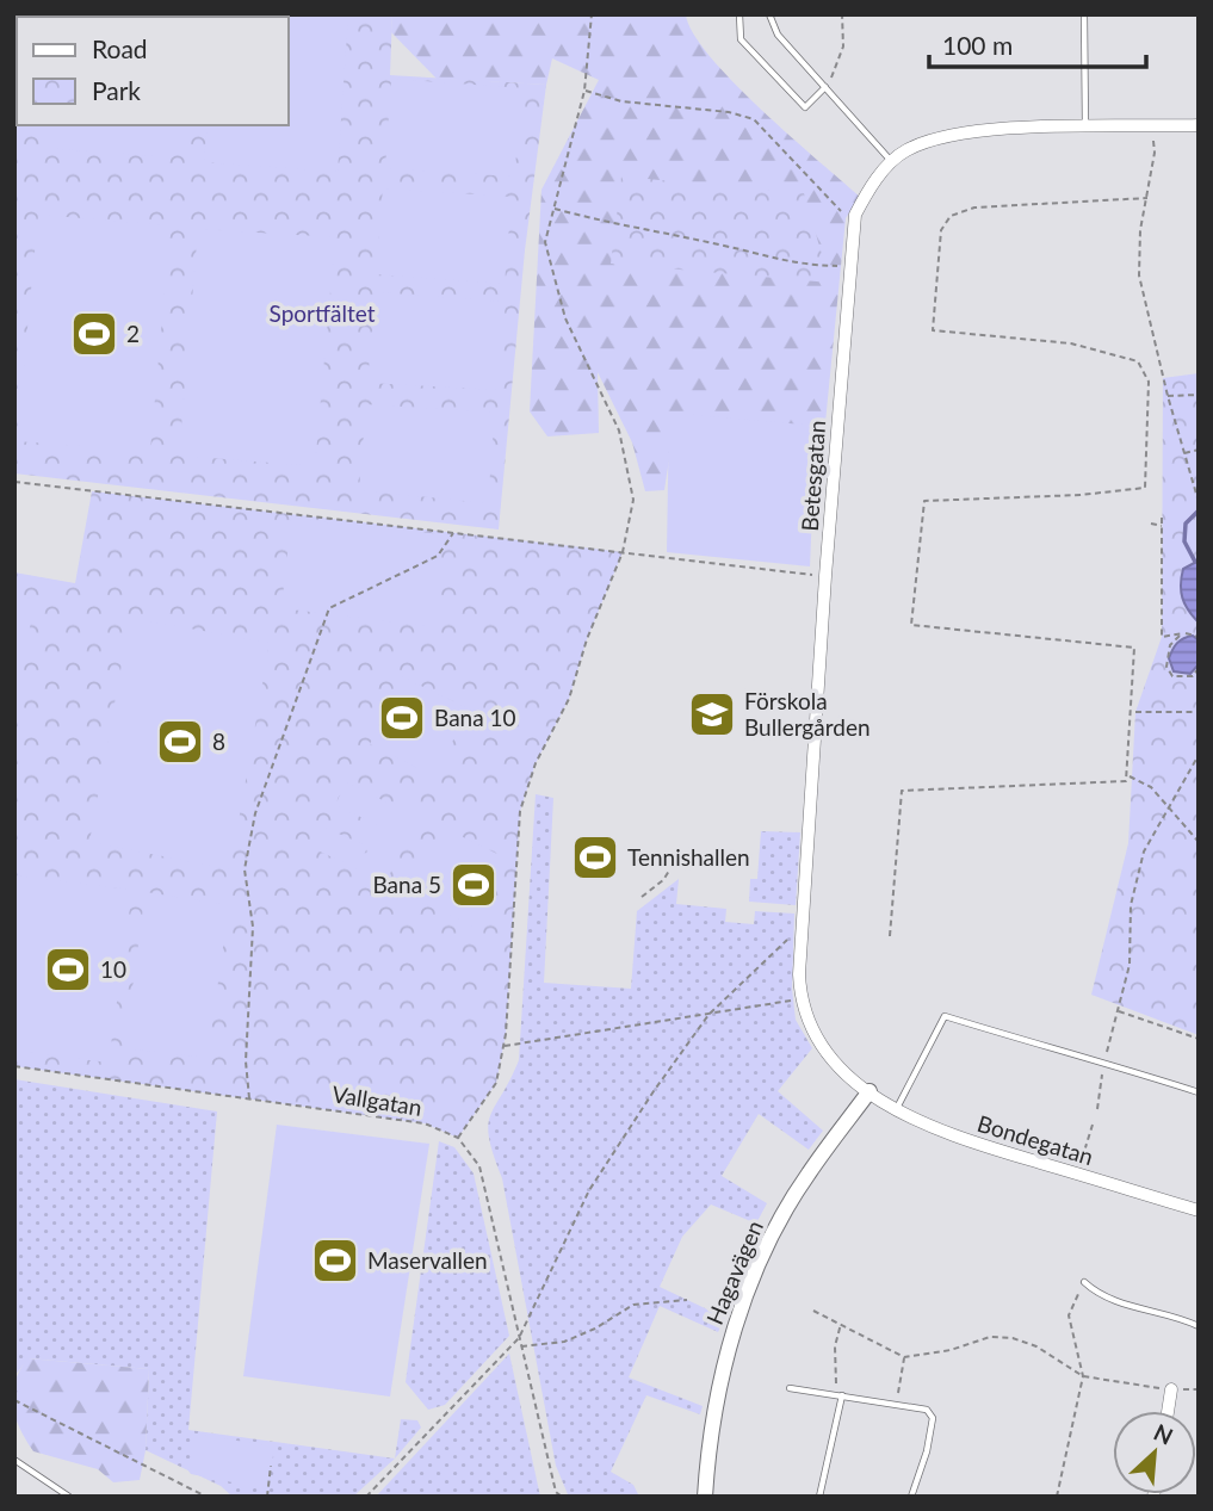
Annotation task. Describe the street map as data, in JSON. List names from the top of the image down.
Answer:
{
  "streets": {
    "street": ["Betesgatan", "Bondegatan", "Hagavägen"],
    "path": ["Vallgatan"]
  },
  "crossings": [
    ["Betesgatan", "Bondegatan"],
    ["Betesgatan", "Hagavägen"],
    ["Bondegatan", "Hagavägen"]
  ],
  "parks": ["Sportfältet"],
  "places": {
    "sports": [
      "2",
      "Bana 10",
      "8",
      "Tennishallen",
      "Bana 5",
      "10",
      "Maservallen"
    ],
    "school or university": ["Förskola Bullergården"]
  },
  "legend": ["Road", "Park"],
  "scale_bar": "100 m",
  "north": "top right"
}
